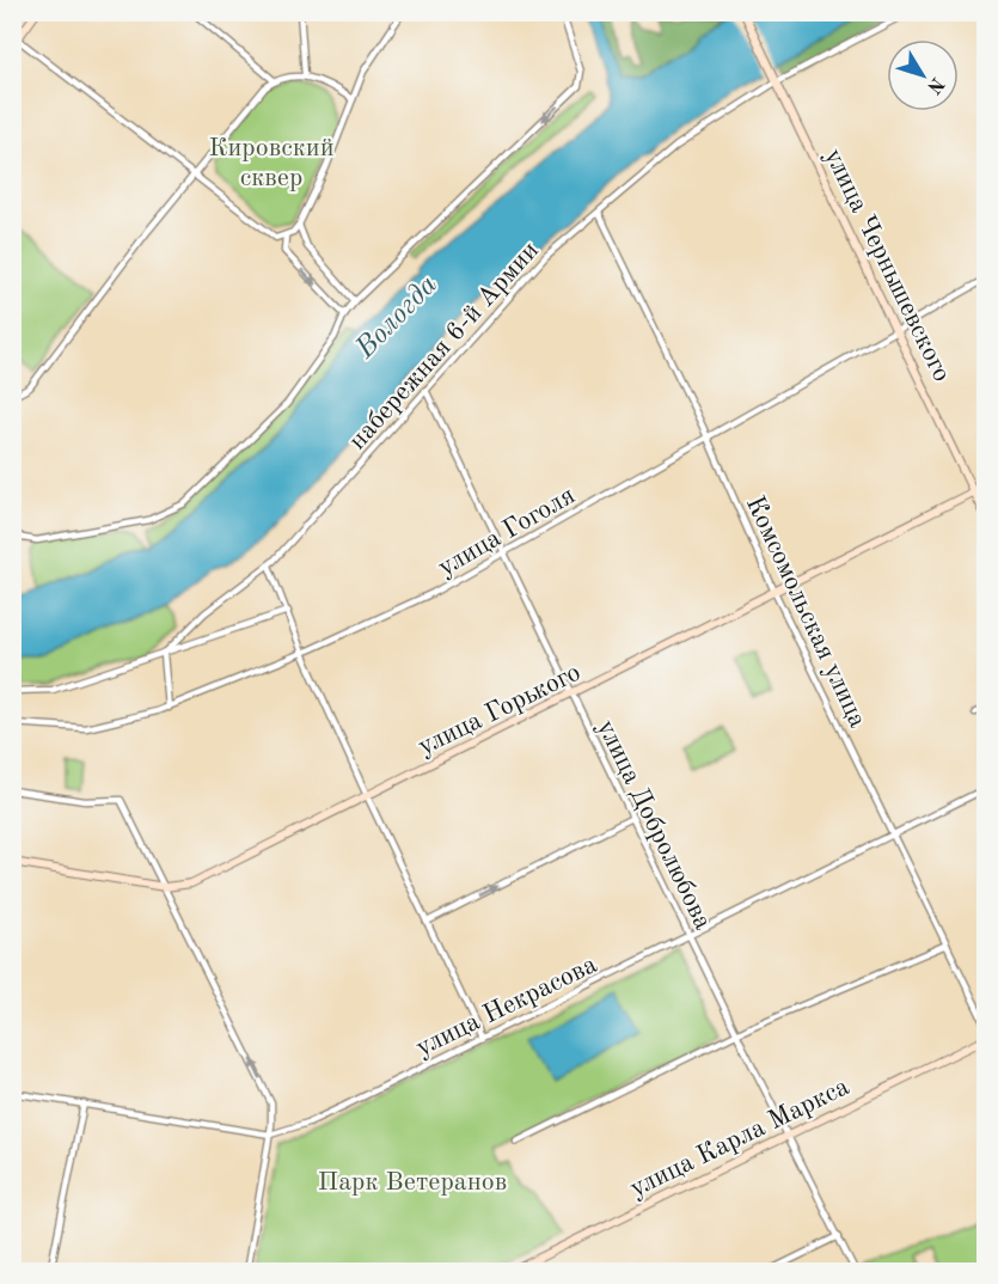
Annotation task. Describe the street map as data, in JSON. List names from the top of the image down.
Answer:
{
  "streets": {
    "street": [
      "улица Чернышевского",
      "набережная 6-й Армии",
      "улица Гоголя",
      "Комсомольская улица",
      "улица Горького",
      "улица Добролюбова",
      "улица Некрасова",
      "улица Карла Маркса"
    ]
  },
  "crossings": [
    ["улица Чернышевского", "набережная 6-й Армии"],
    ["улица Чернышевского", "улица Гоголя"],
    ["улица Чернышевского", "улица Горького"],
    ["набережная 6-й Армии", "Комсомольская улица"],
    ["набережная 6-й Армии", "улица Добролюбова"],
    ["улица Гоголя", "Комсомольская улица"],
    ["улица Гоголя", "улица Добролюбова"],
    ["Комсомольская улица", "улица Горького"],
    ["Комсомольская улица", "улица Некрасова"],
    ["улица Горького", "улица Добролюбова"],
    ["улица Добролюбова", "улица Некрасова"],
    ["улица Добролюбова", "улица Карла Маркса"]
  ],
  "water": ["Вологда"],
  "parks": ["Кировский сквер", "Парк Ветеранов"],
  "north": "bottom right"
}
